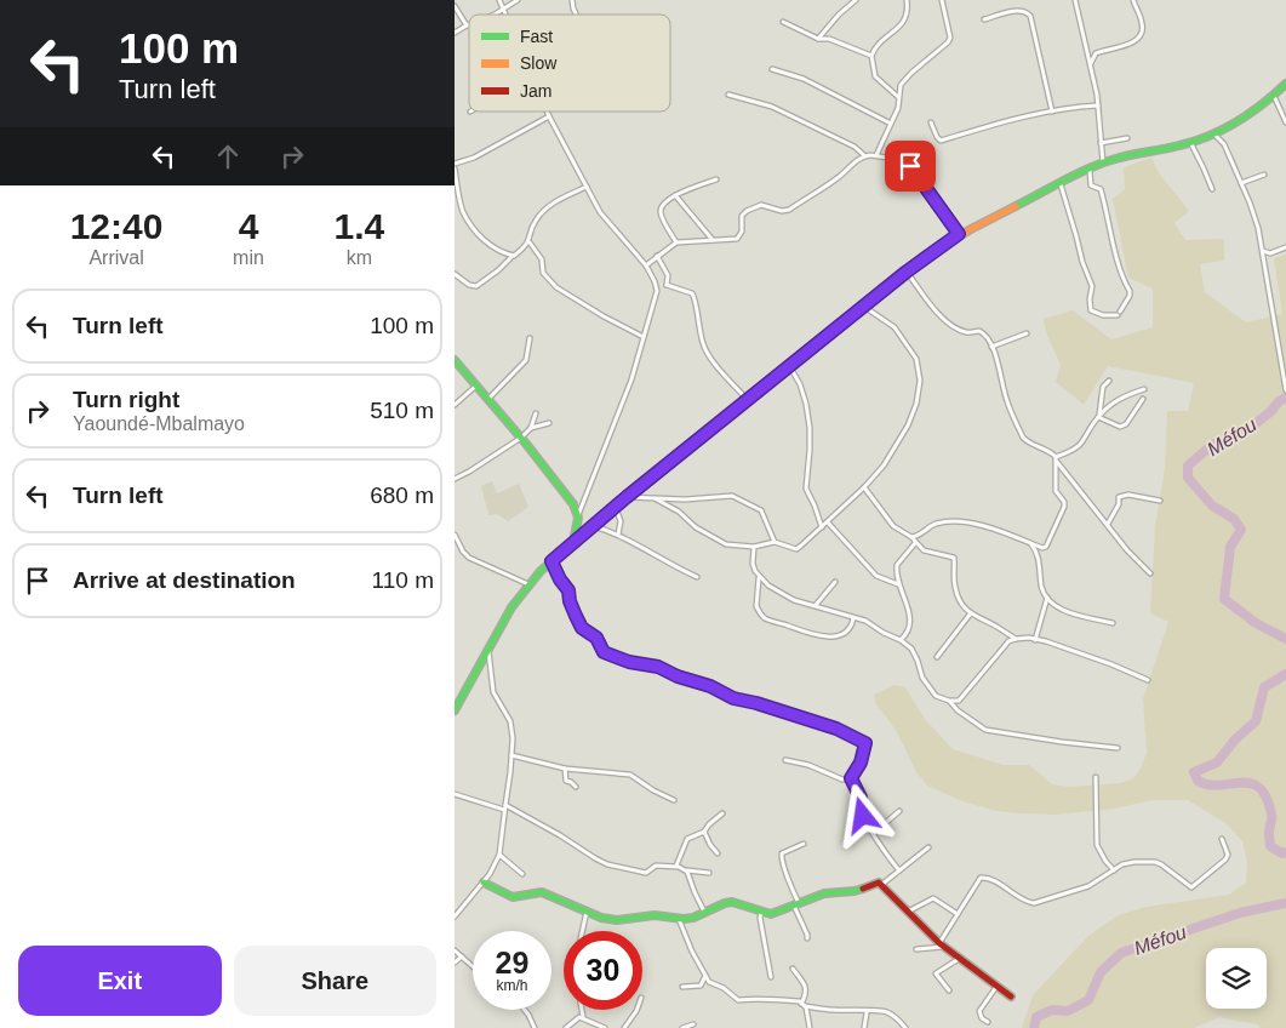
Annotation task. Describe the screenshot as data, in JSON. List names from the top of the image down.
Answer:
{
  "water": ["Méfou"],
  "legend": ["Fast", "Slow", "Jam"],
  "page": {
    "turn": ["100 m", "Turn left"],
    "eta": [
      "12:40",
      "Arrival",
      "4",
      "min",
      "1.4",
      "km"
    ],
    "list": [
      {
        "name": "Turn left",
        "value": "100 m"
      },
      {
        "name": "Turn right",
        "note": "Yaoundé-Mbalmayo",
        "value": "510 m"
      },
      {
        "name": "Turn left",
        "value": "680 m"
      },
      {
        "name": "Arrive at destination",
        "value": "110 m"
      }
    ],
    "speed": "29 km/h",
    "limit": "30",
    "buttons": ["Exit", "Share"]
  }
}
